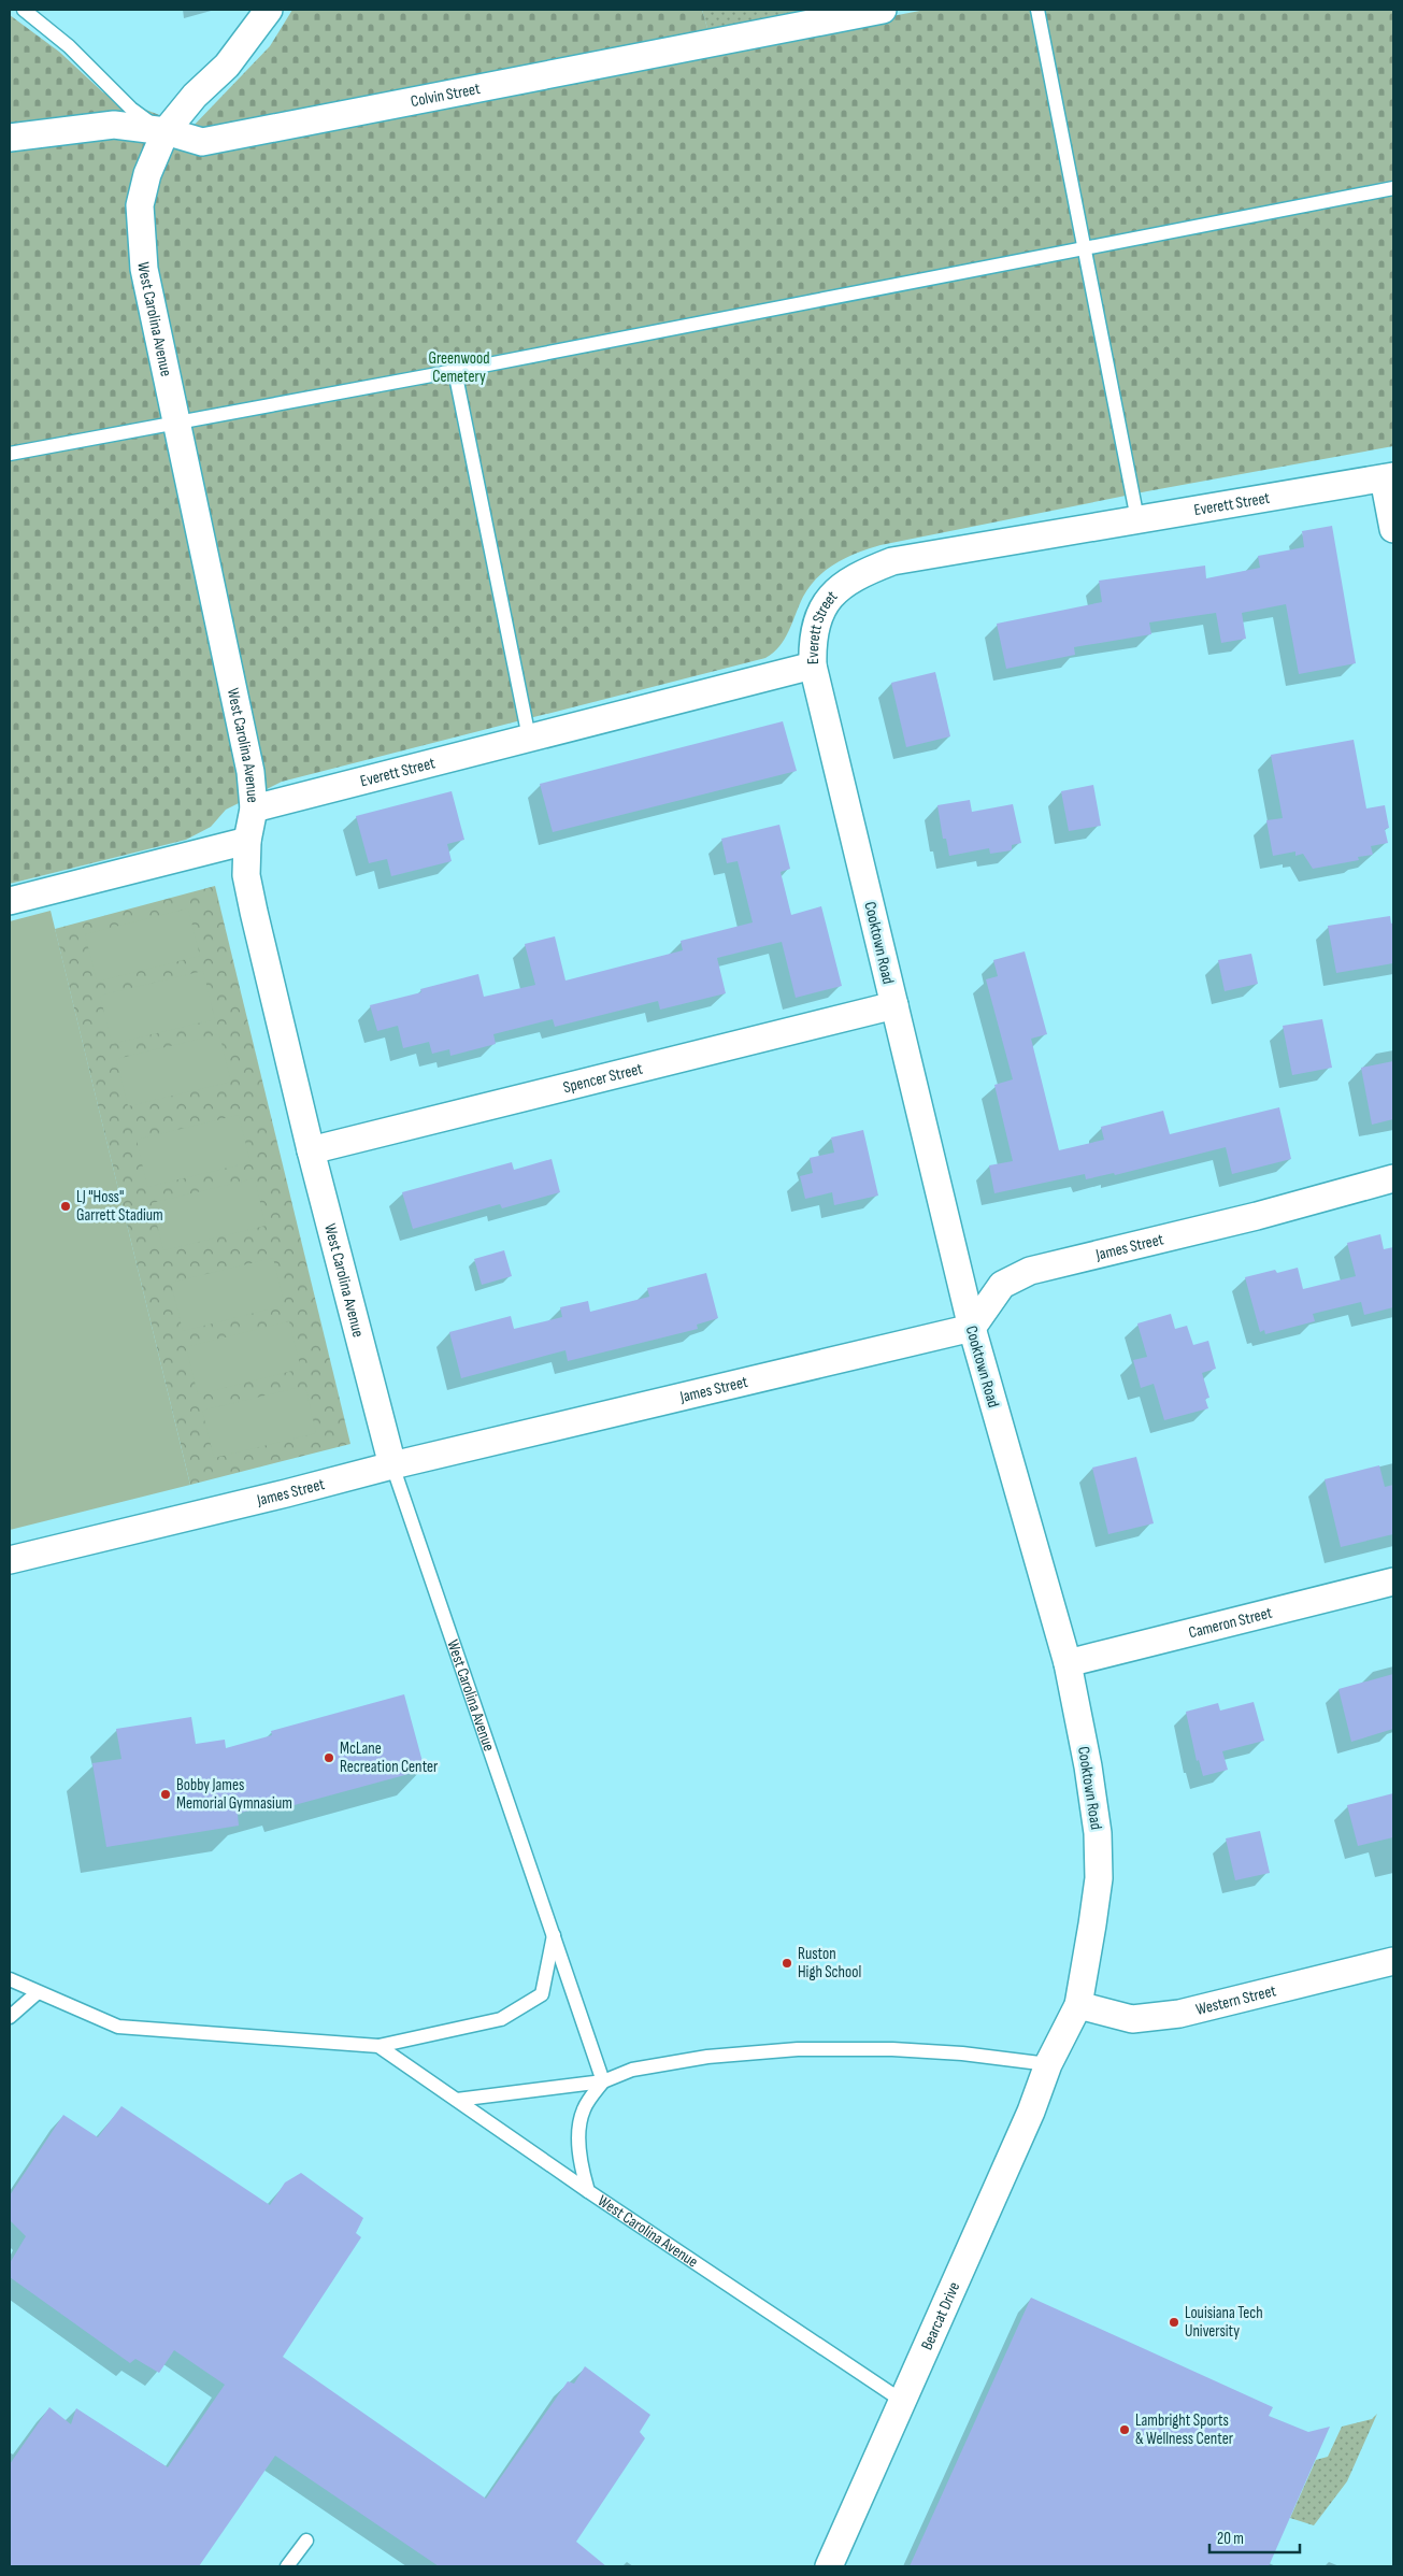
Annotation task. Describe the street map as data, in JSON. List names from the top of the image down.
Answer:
{
  "streets": {
    "street": [
      "Colvin Street",
      "West Carolina Avenue",
      "Everett Street",
      "Cooktown Road",
      "Spencer Street",
      "James Street",
      "Cameron Street",
      "Western Street",
      "Bearcat Drive"
    ]
  },
  "crossings": [
    ["Colvin Street", "West Carolina Avenue"],
    ["West Carolina Avenue", "Everett Street"],
    ["West Carolina Avenue", "Spencer Street"],
    ["West Carolina Avenue", "James Street"],
    ["West Carolina Avenue", "Bearcat Drive"],
    ["Everett Street", "Cooktown Road"],
    ["Cooktown Road", "Spencer Street"],
    ["Cooktown Road", "James Street"],
    ["Cooktown Road", "Cameron Street"],
    ["Cooktown Road", "Western Street"],
    ["Cooktown Road", "Bearcat Drive"]
  ],
  "parks": ["Greenwood Cemetery"],
  "places": [
    "LJ \"Hoss\" Garrett Stadium",
    "McLane Recreation Center",
    "Bobby James Memorial Gymnasium",
    "Ruston High School",
    "Louisiana Tech University",
    "Lambright Sports & Wellness Center"
  ],
  "scale_bar": "20 m"
}
